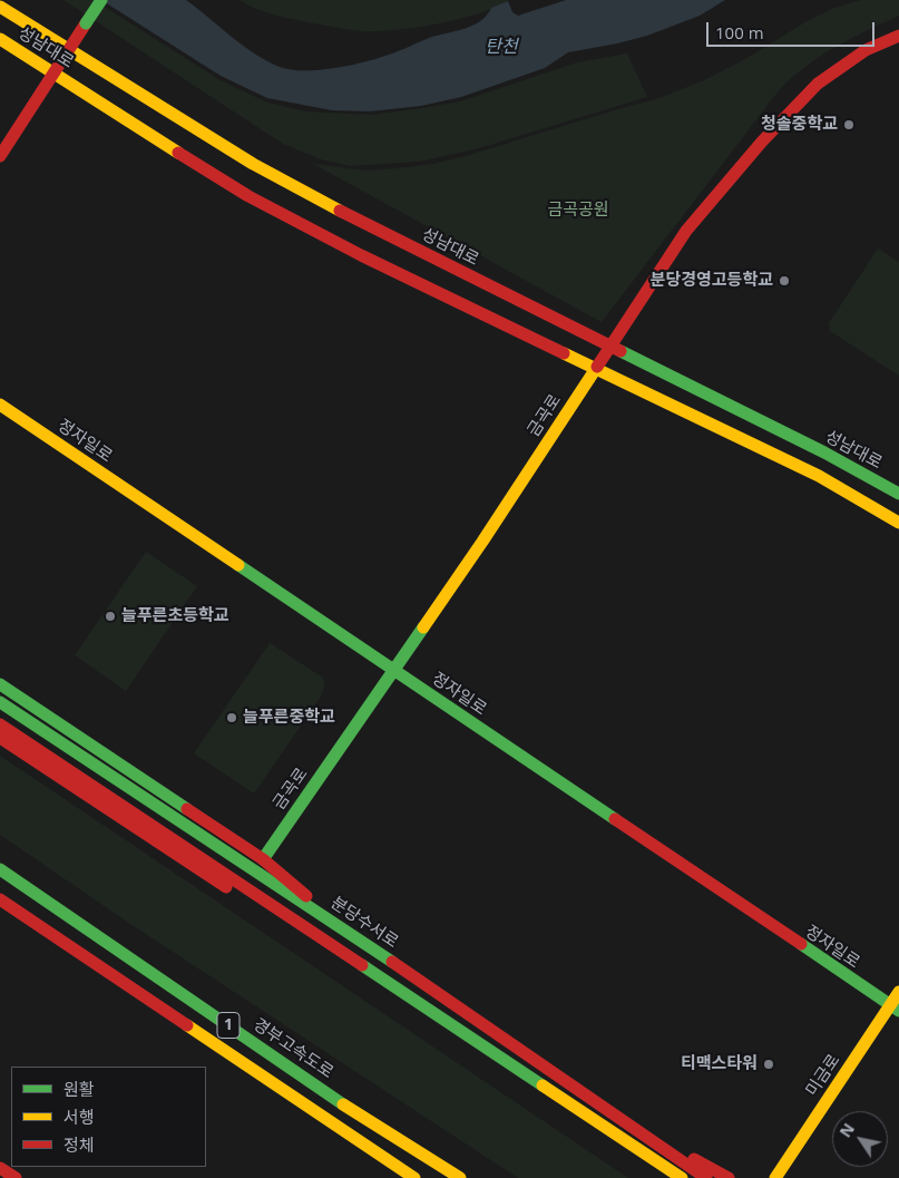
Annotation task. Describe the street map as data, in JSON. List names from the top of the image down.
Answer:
{
  "streets": {
    "main road": [
      "성남대로",
      "금곡로",
      "정자일로",
      "분당수서로",
      "1",
      "경부고속도로",
      "미금로"
    ]
  },
  "crossings": [
    ["성남대로", "금곡로"],
    ["금곡로", "정자일로"],
    ["정자일로", "미금로"]
  ],
  "water": ["탄천"],
  "parks": ["금곡공원"],
  "places": [
    "청솔중학교",
    "분당경영고등학교",
    "늘푸른초등학교",
    "늘푸른중학교",
    "티맥스타워"
  ],
  "legend": ["원활", "서행", "정체"],
  "scale_bar": "100 m",
  "north": "top left"
}
